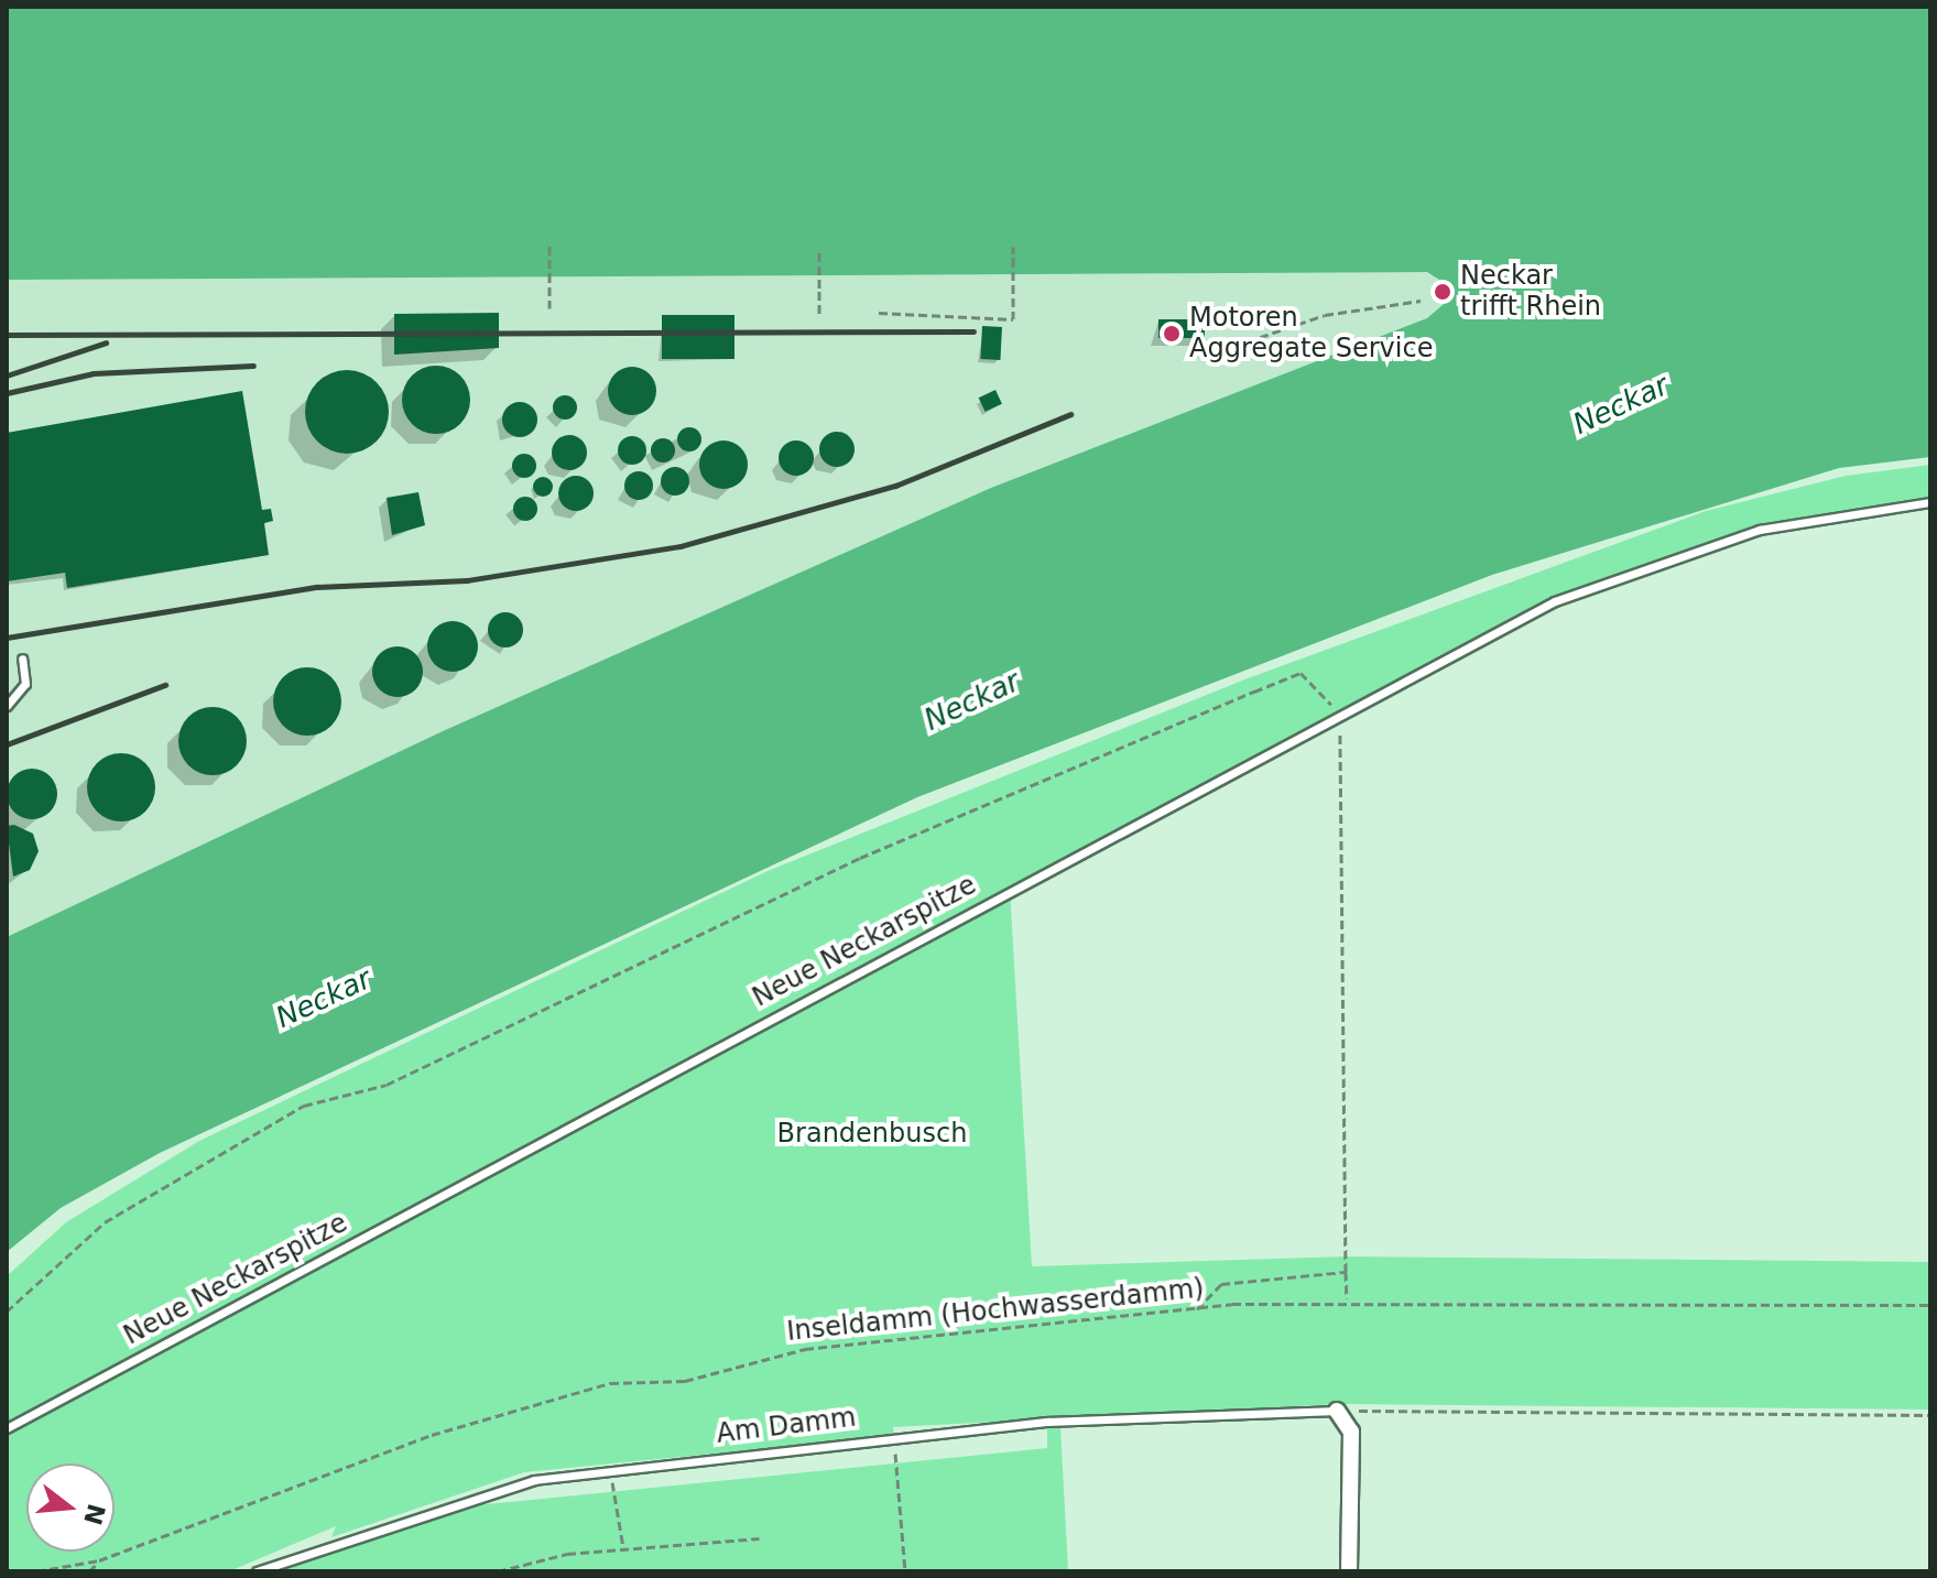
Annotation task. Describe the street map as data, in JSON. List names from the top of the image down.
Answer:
{
  "streets": {
    "lane": ["Neue Neckarspitze", "Am Damm"],
    "path": ["Inseldamm (Hochwasserdamm)"]
  },
  "water": ["Neckar"],
  "parks": ["Brandenbusch"],
  "places": ["Neckar trifft Rhein", "Motoren Aggregate Service"],
  "north": "right"
}
